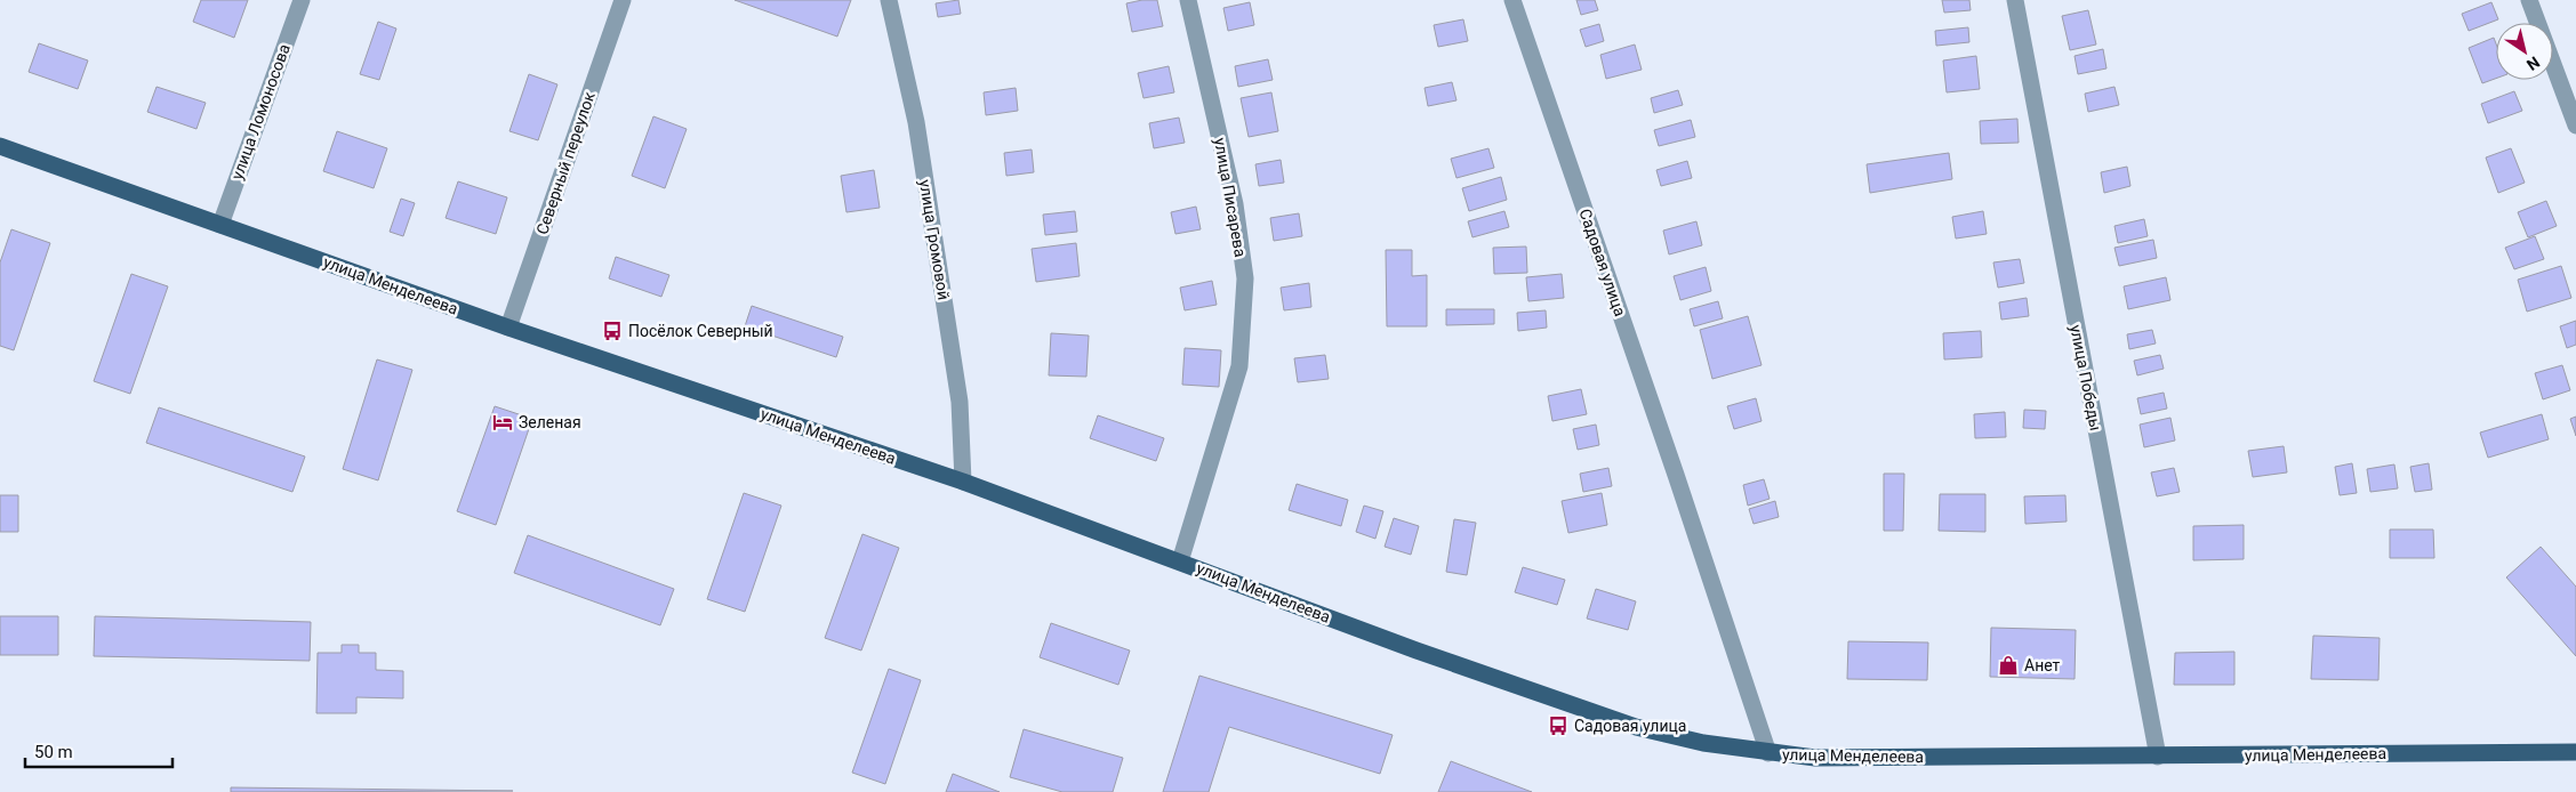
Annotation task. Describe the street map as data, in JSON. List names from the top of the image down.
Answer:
{
  "streets": {
    "main road": ["улица Менделеева"],
    "street": [
      "улица Ломоносова",
      "Северный переулок",
      "улица Писарева",
      "улица Громовой",
      "Садовая улица",
      "улица Победы"
    ]
  },
  "crossings": [
    ["улица Ломоносова", "улица Менделеева"],
    ["Северный переулок", "улица Менделеева"],
    ["улица Писарева", "улица Менделеева"],
    ["улица Громовой", "улица Менделеева"],
    ["Садовая улица", "улица Менделеева"],
    ["улица Менделеева", "улица Победы"]
  ],
  "places": {
    "bus stop": ["Посёлок Северный", "Садовая улица"],
    "hotel": ["Зеленая"],
    "shop": ["Анет"]
  },
  "scale_bar": "50 m",
  "north": "bottom right"
}
